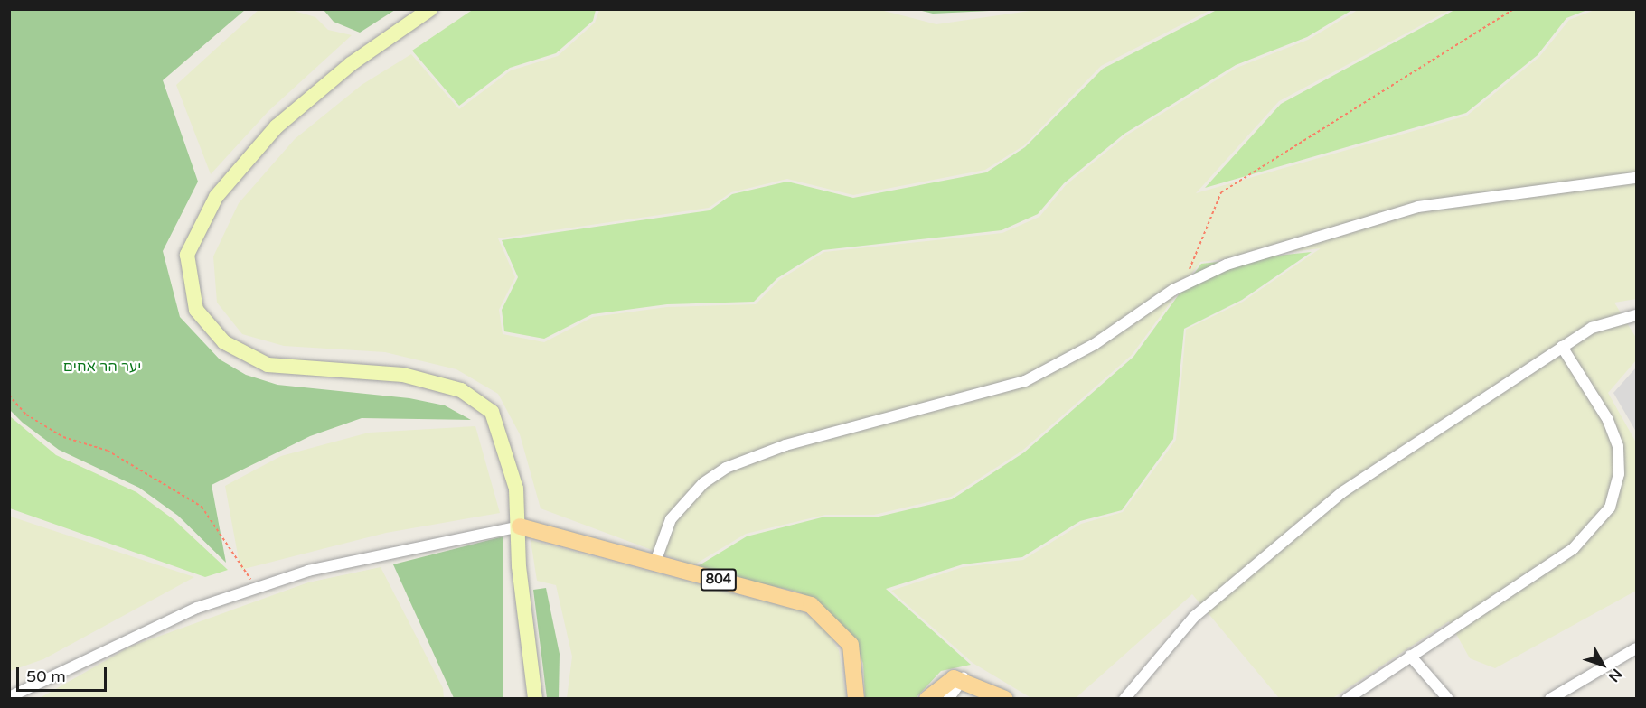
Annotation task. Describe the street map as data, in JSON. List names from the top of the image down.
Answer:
{
  "streets": {
    "main road": ["804"]
  },
  "parks": ["יער הר אחים"],
  "scale_bar": "50 m",
  "north": "bottom right"
}
